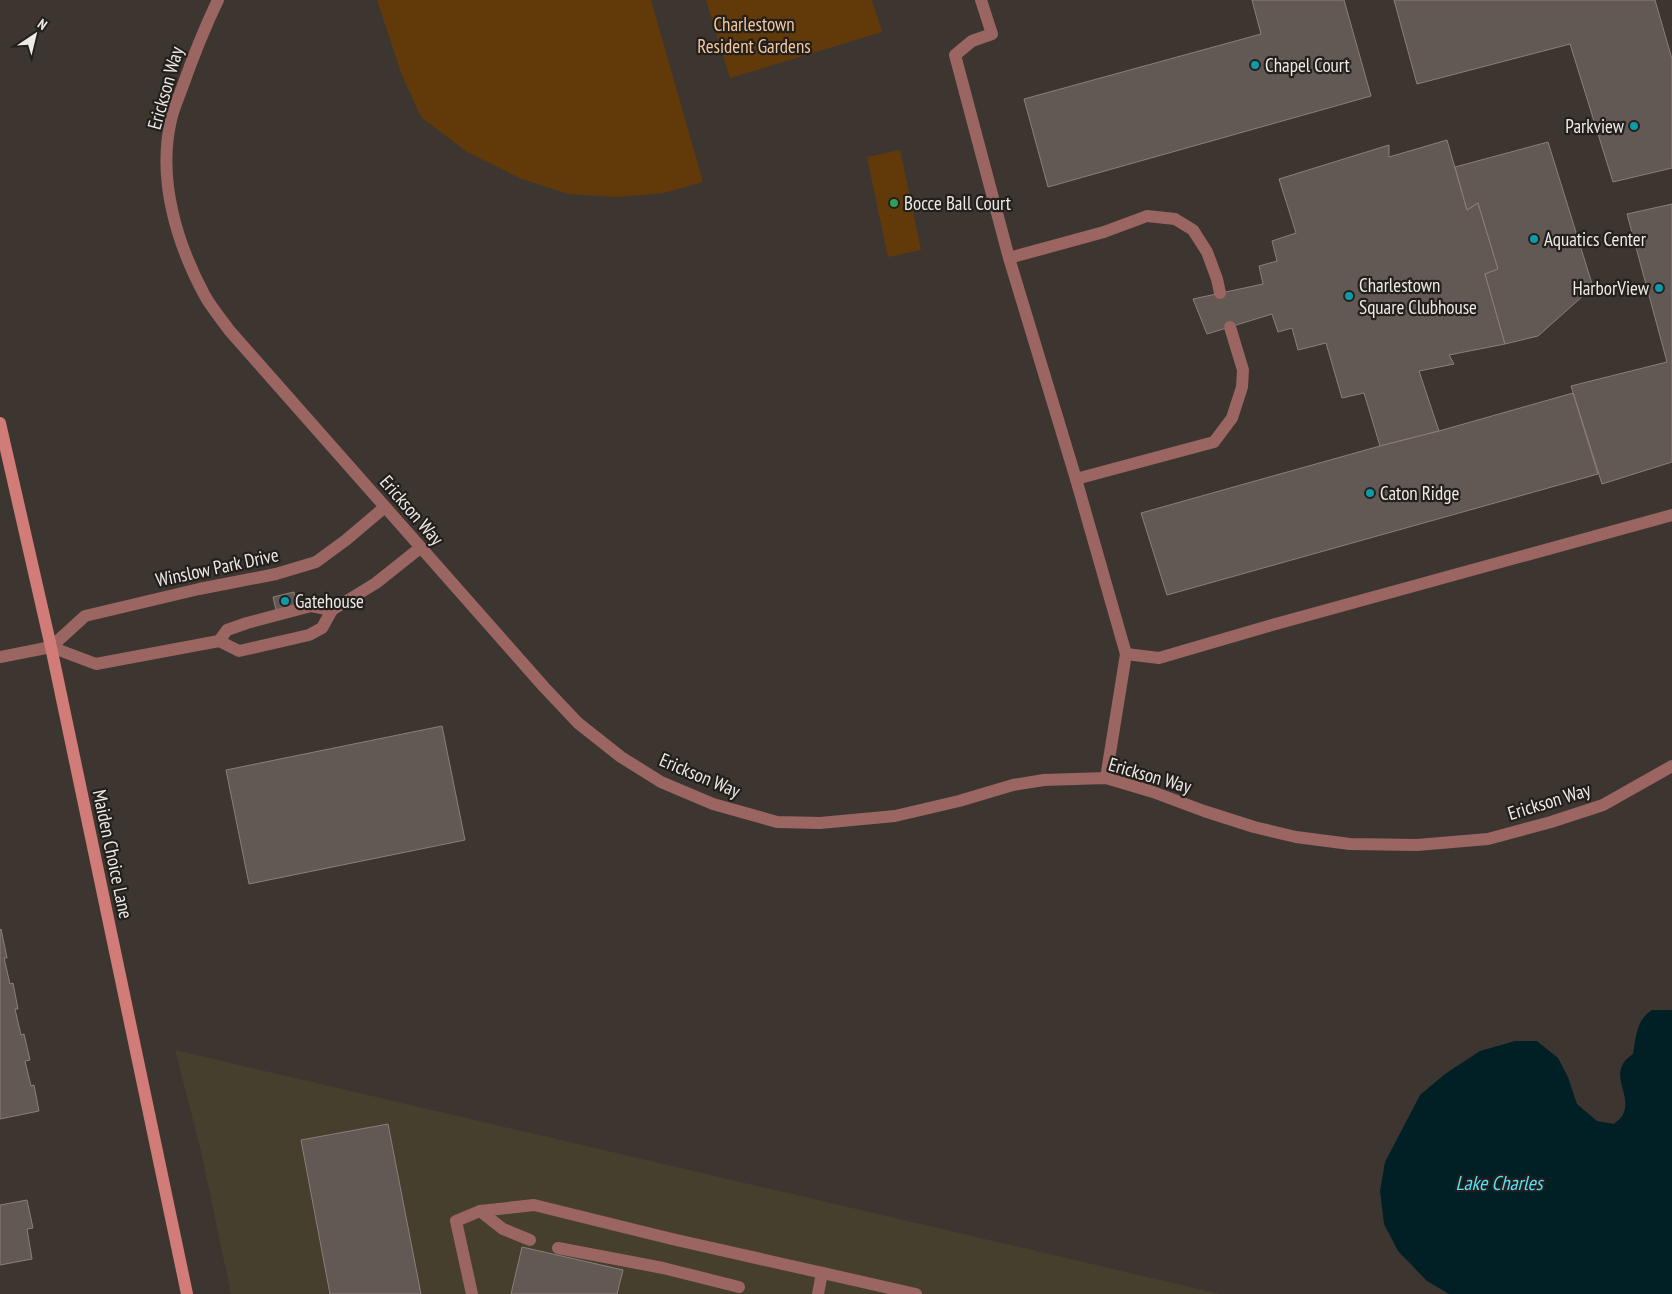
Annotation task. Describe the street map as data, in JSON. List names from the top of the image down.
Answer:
{
  "streets": {
    "main road": ["Maiden Choice Lane"],
    "street": ["Erickson Way", "Winslow Park Drive"]
  },
  "crossings": [
    ["Erickson Way", "Winslow Park Drive"],
    ["Winslow Park Drive", "Maiden Choice Lane"]
  ],
  "water": ["Lake Charles"],
  "parks": ["Charlestown Resident Gardens"],
  "places": [
    "Chapel Court",
    "Parkview",
    "Bocce Ball Court",
    "Aquatics Center",
    "HarborView",
    "Charlestown Square Clubhouse",
    "Caton Ridge",
    "Gatehouse"
  ],
  "north": "top right"
}
